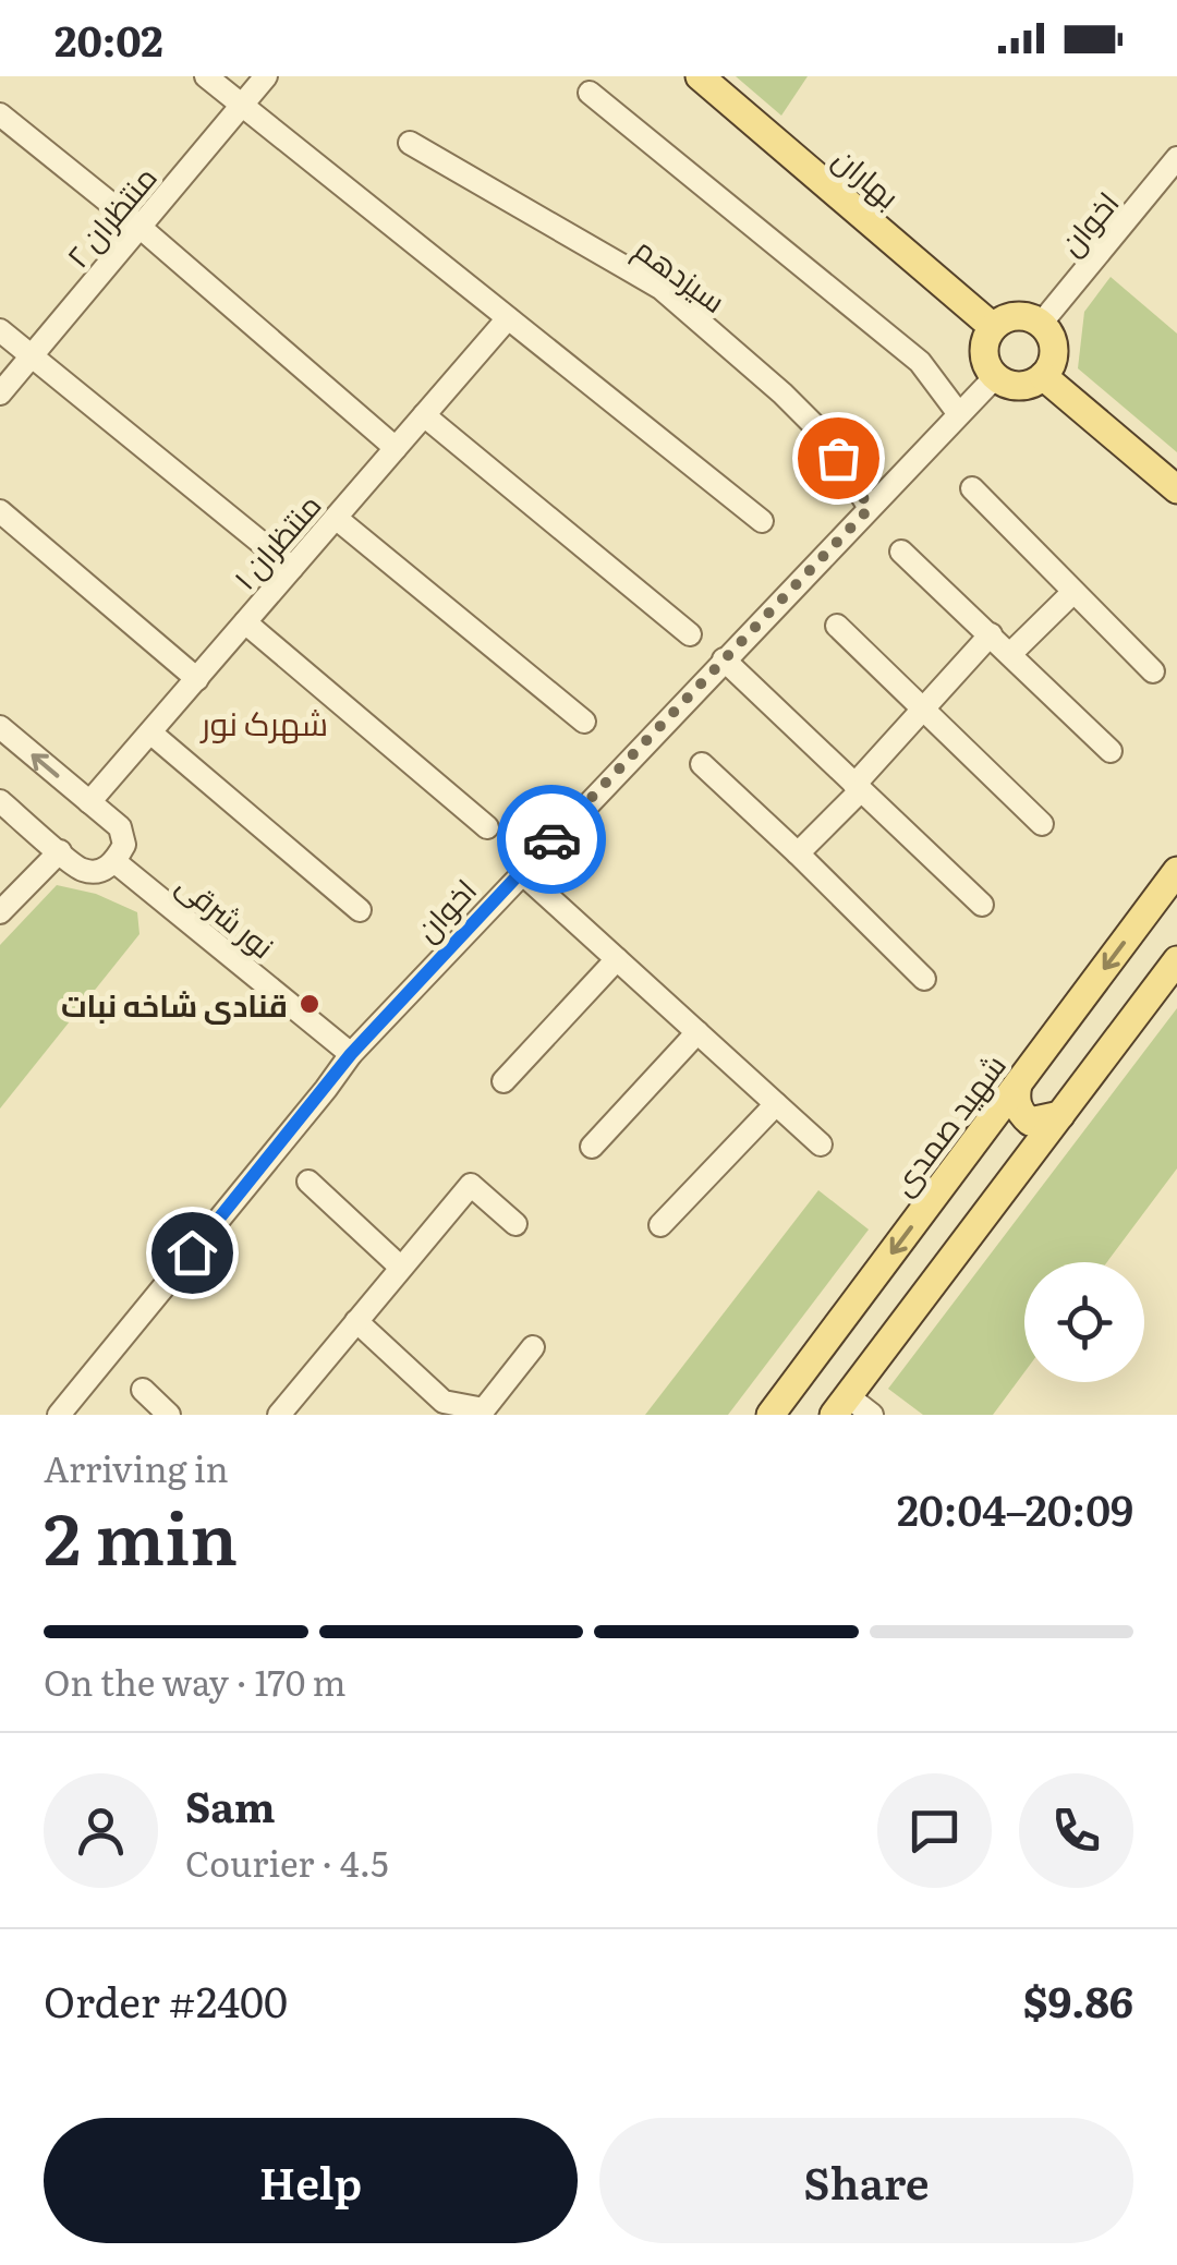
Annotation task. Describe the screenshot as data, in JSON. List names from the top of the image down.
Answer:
{
  "streets": {
    "main road": ["بهاران", "شهید صمدی"],
    "street": [
      "منتظران ۲",
      "اخوان",
      "سیزدهم",
      "منتظران ۱",
      "نور شرقی"
    ]
  },
  "crossings": [
    ["بهاران", "اخوان"],
    ["اخوان", "سیزدهم"],
    ["اخوان", "نور شرقی"]
  ],
  "districts": ["شهرک نور"],
  "places": ["قنادی شاخه نبات"],
  "page": {
    "status": "20:02",
    "heading": ["2 min", "Arriving in", "20:04–20:09"],
    "panel": [
      "Sam",
      "Courier · 4.5",
      "Order #2400",
      "$9.86"
    ],
    "bar": "On the way · 170 m",
    "buttons": ["Help", "Share"]
  }
}
